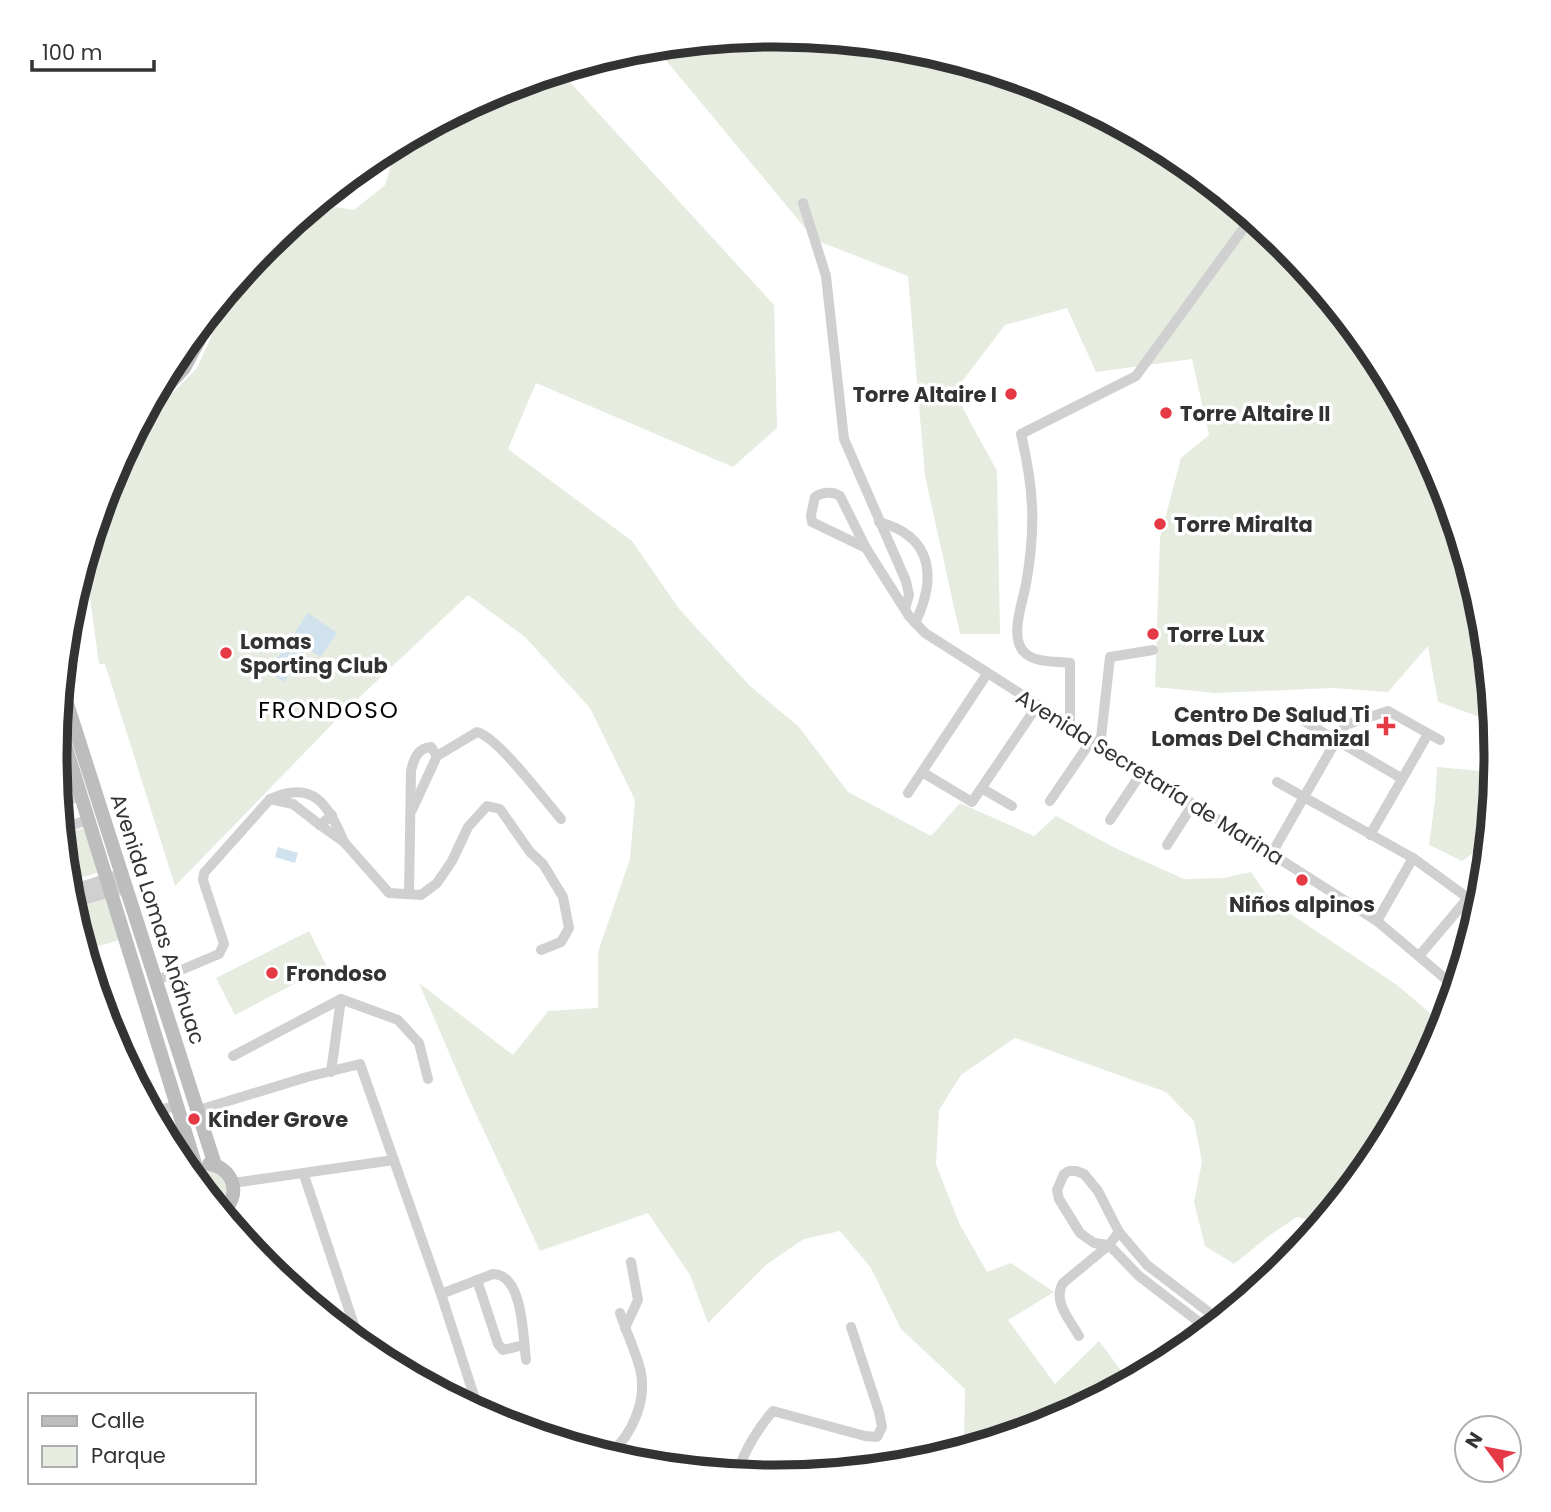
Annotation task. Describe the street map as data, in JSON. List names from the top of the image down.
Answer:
{
  "streets": {
    "main road": ["Avenida Lomas Anáhuac"],
    "street": ["Avenida Secretaría de Marina"]
  },
  "districts": ["FRONDOSO"],
  "places": {
    "other": [
      "Torre Altaire I",
      "Torre Altaire II",
      "Torre Miralta",
      "Torre Lux",
      "Lomas Sporting Club",
      "Niños alpinos",
      "Frondoso",
      "Kinder Grove"
    ],
    "health": ["Centro De Salud Ti Lomas Del Chamizal"]
  },
  "legend": ["Calle", "Parque"],
  "scale_bar": "100 m",
  "north": "top left"
}
